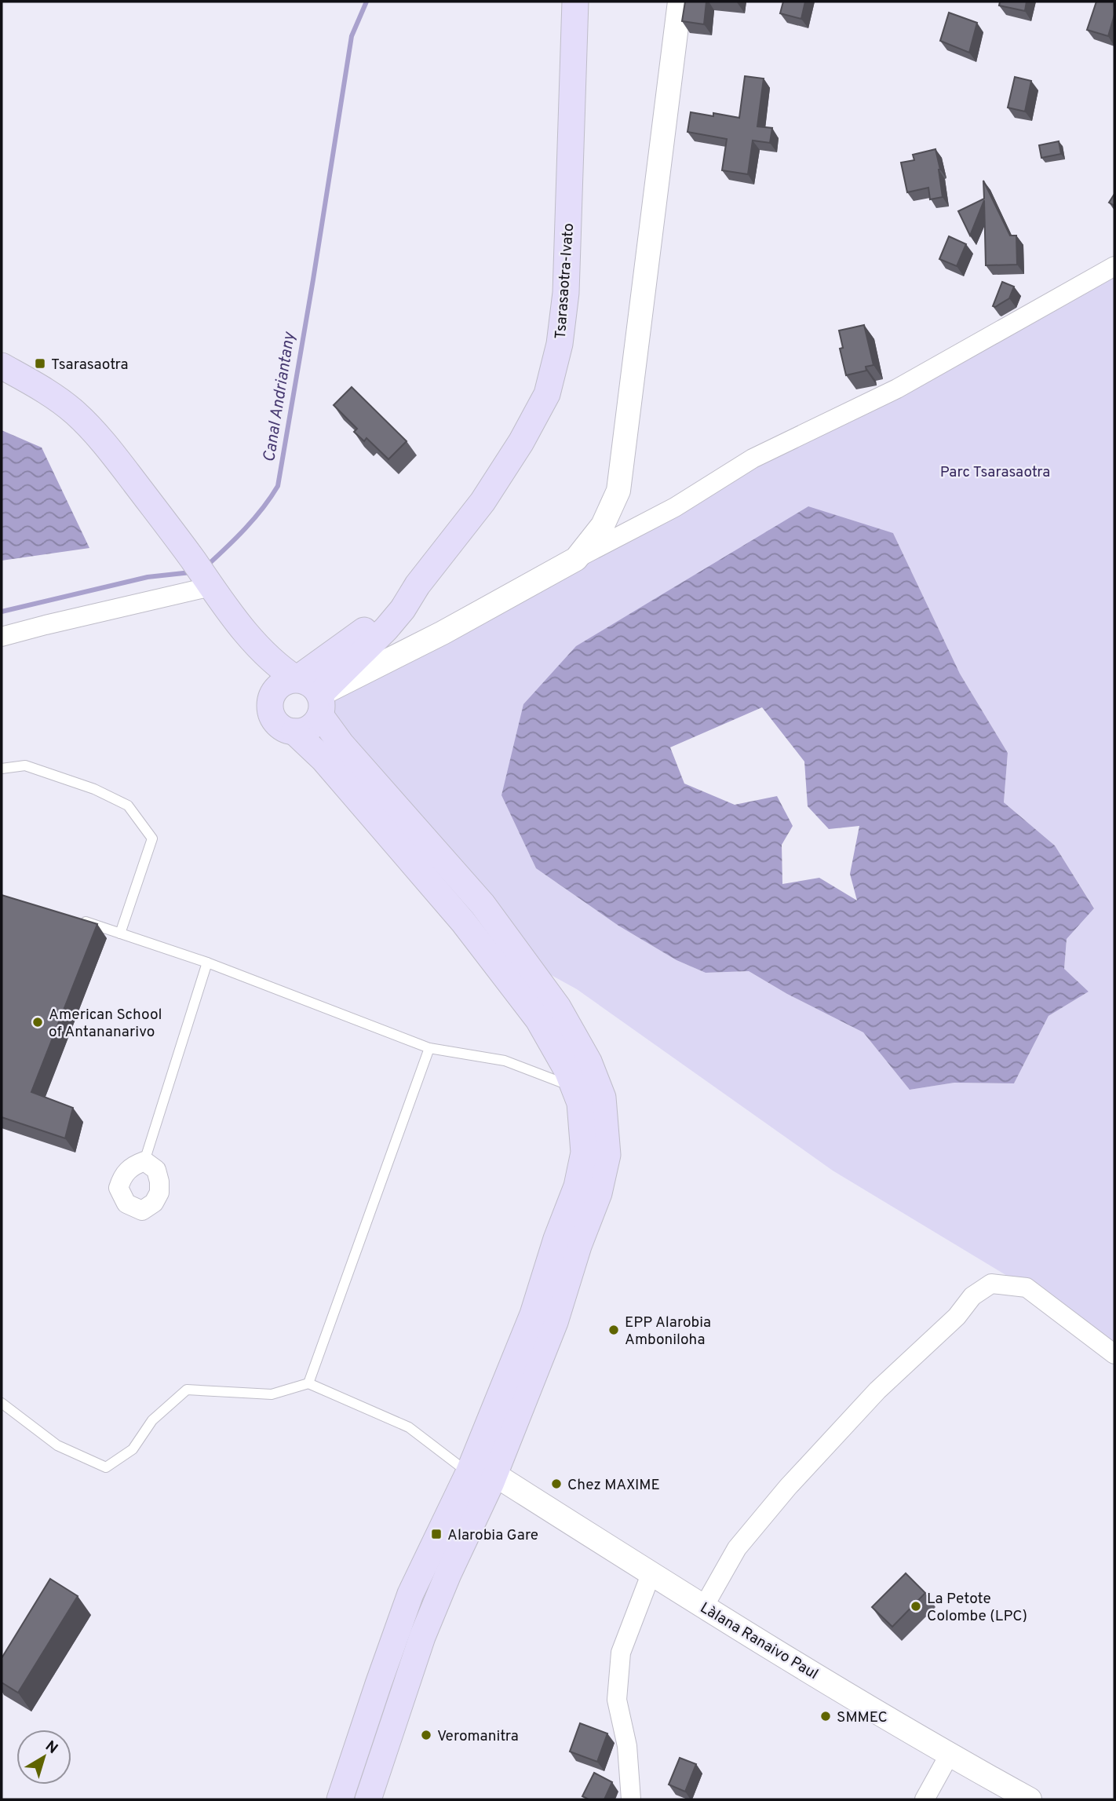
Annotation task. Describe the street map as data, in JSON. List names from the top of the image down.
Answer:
{
  "streets": {
    "main road": ["Tsarasaotra-Ivato"],
    "street": ["Làlana Ranaivo Paul"]
  },
  "water": ["Canal Andriantany"],
  "parks": ["Parc Tsarasaotra"],
  "places": {
    "transit": ["Tsarasaotra", "Alarobia Gare"],
    "other": [
      "American School of Antananarivo",
      "EPP Alarobia Amboniloha",
      "Chez MAXIME",
      "La Petote Colombe (LPC)",
      "SMMEC",
      "Veromanitra"
    ]
  },
  "north": "top right"
}
